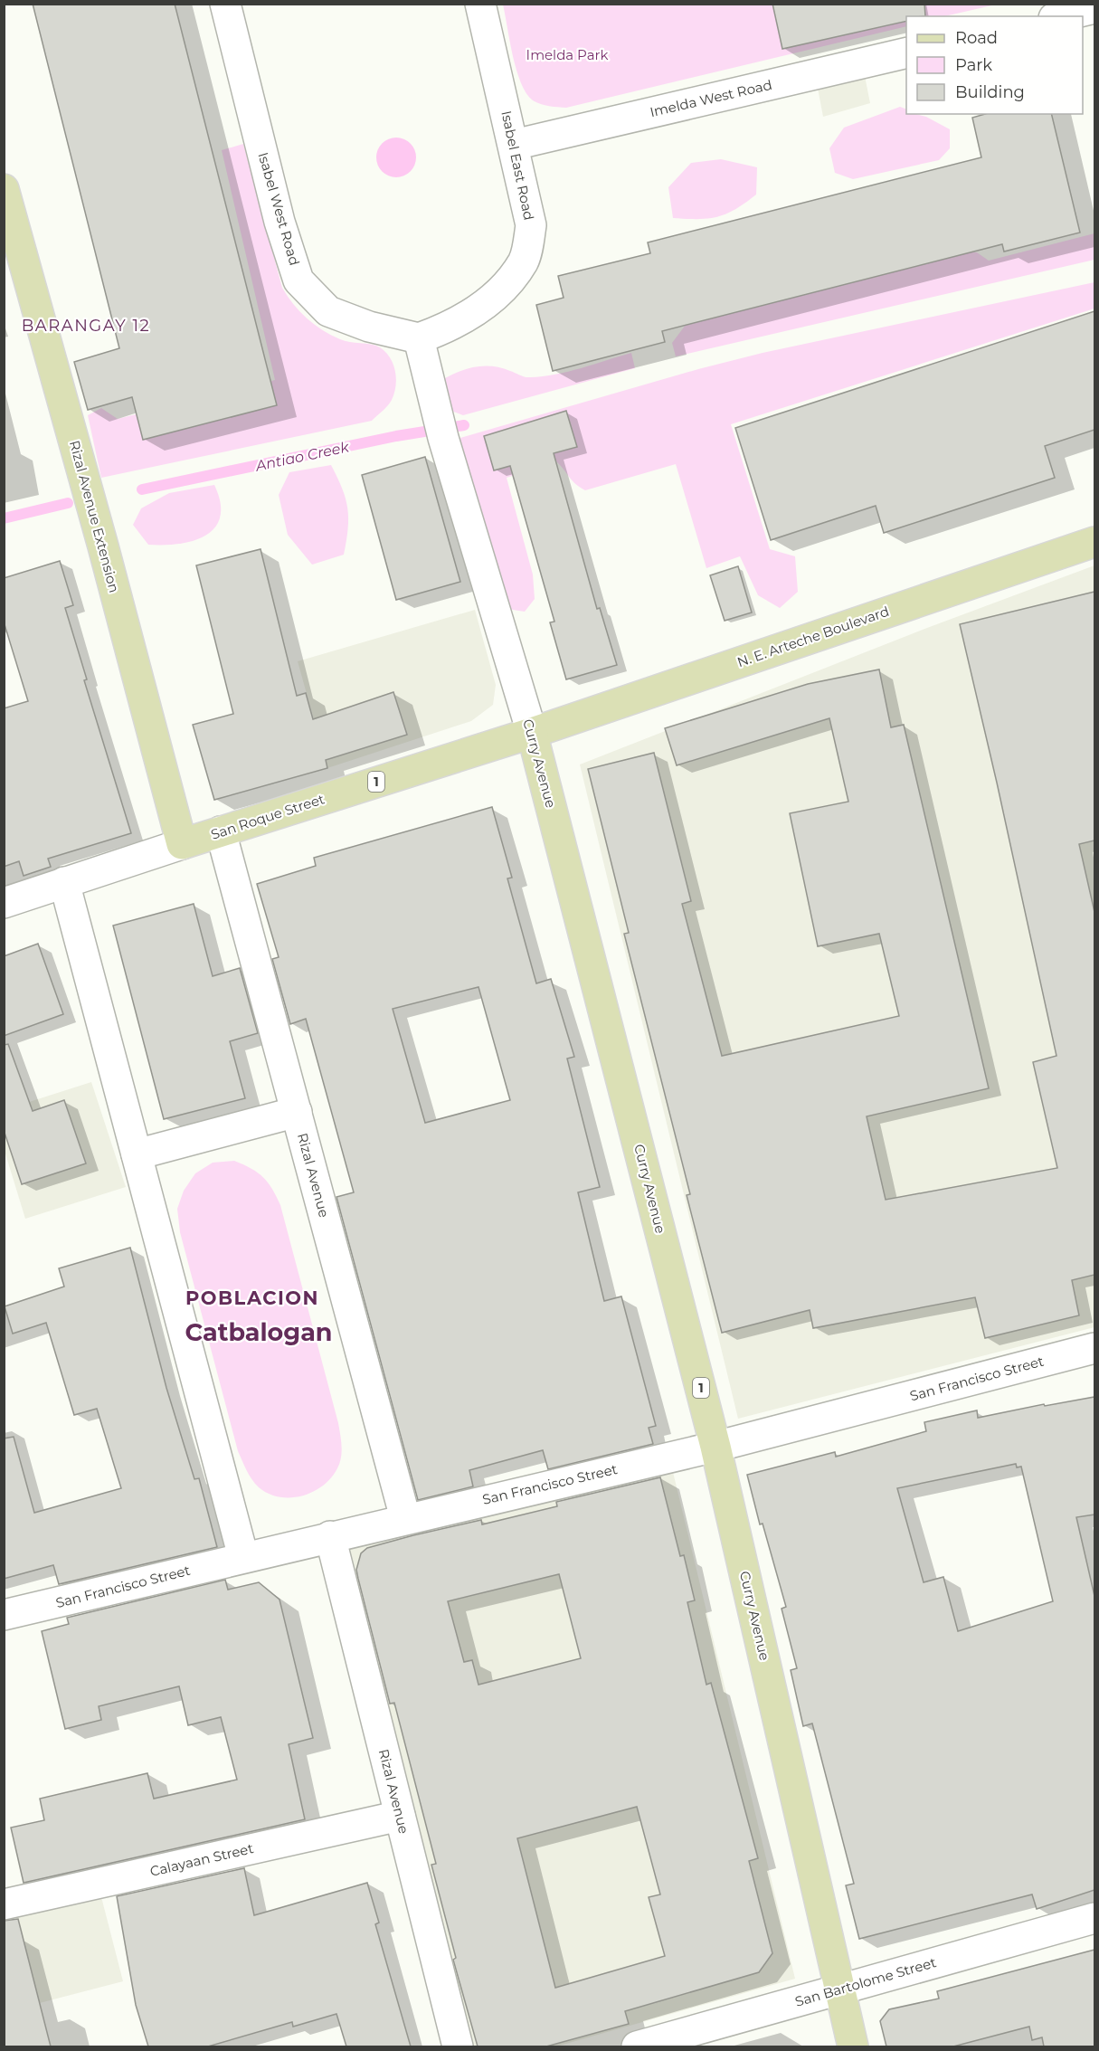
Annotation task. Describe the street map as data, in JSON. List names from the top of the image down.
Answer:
{
  "streets": {
    "main road": [
      "Rizal Avenue Extension",
      "N. E. Arteche Boulevard",
      "Curry Avenue",
      "1",
      "San Roque Street"
    ],
    "street": [
      "Imelda West Road",
      "Isabel East Road",
      "Isabel West Road",
      "Rizal Avenue",
      "San Francisco Street",
      "Calayaan Street",
      "San Bartolome Street"
    ]
  },
  "crossings": [
    ["Imelda West Road", "Isabel East Road"],
    ["Isabel East Road", "Isabel West Road"],
    ["Isabel East Road", "Curry Avenue"],
    ["Isabel West Road", "Curry Avenue"],
    ["Rizal Avenue Extension", "San Roque Street"],
    ["N. E. Arteche Boulevard", "Curry Avenue"],
    ["N. E. Arteche Boulevard", "San Roque Street"],
    ["Curry Avenue", "San Roque Street"],
    ["Curry Avenue", "San Francisco Street"],
    ["Curry Avenue", "San Bartolome Street"],
    ["San Roque Street", "Rizal Avenue"],
    ["Rizal Avenue", "San Francisco Street"],
    ["Rizal Avenue", "Calayaan Street"]
  ],
  "districts": ["BARANGAY 12", "POBLACION", "Catbalogan"],
  "water": ["Antiao Creek"],
  "parks": ["Imelda Park"],
  "legend": ["Road", "Park", "Building"]
}
